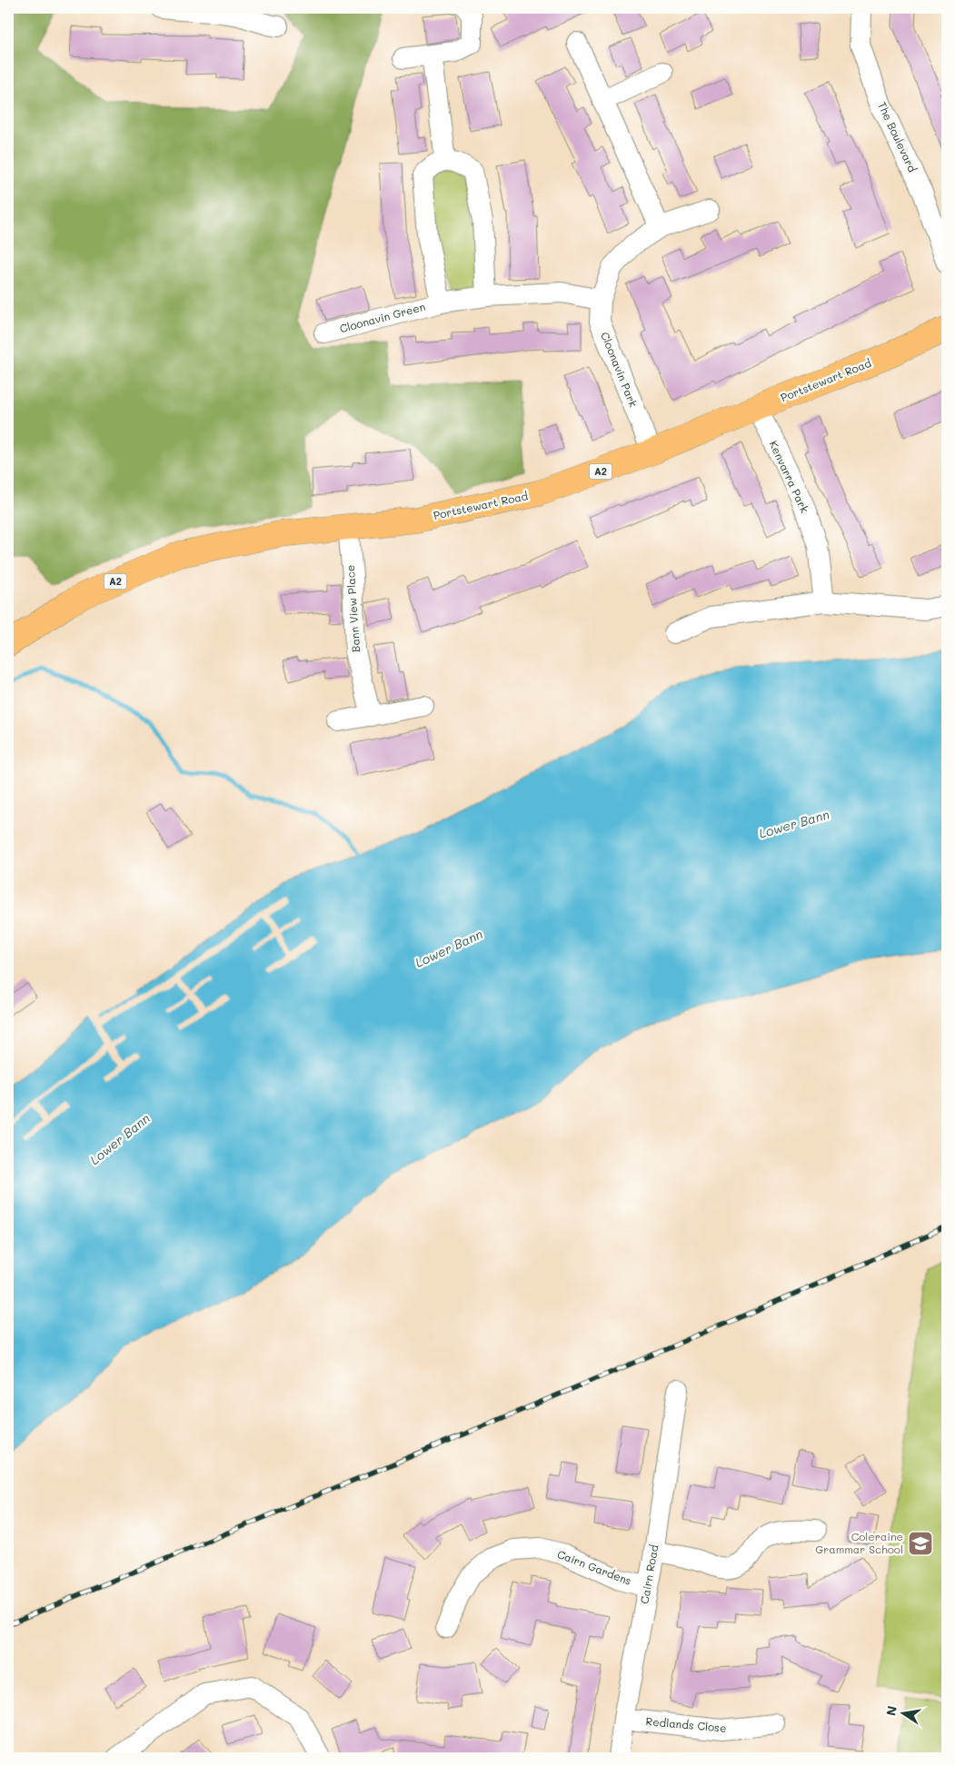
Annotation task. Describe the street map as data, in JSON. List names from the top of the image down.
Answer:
{
  "streets": {
    "main road": ["Portstewart Road", "A2"],
    "street": [
      "The Boulevard",
      "Cloonavin Green",
      "Cloonavin Park",
      "Kenvarra Park",
      "Bann View Place",
      "Cairn Gardens",
      "Cairn Road",
      "Redlands Close"
    ]
  },
  "crossings": [
    ["Cloonavin Green", "Cloonavin Park"],
    ["Cloonavin Park", "Portstewart Road"],
    ["Portstewart Road", "Kenvarra Park"],
    ["Portstewart Road", "Bann View Place"],
    ["Cairn Gardens", "Cairn Road"],
    ["Cairn Road", "Redlands Close"]
  ],
  "water": ["Lower Bann"],
  "places": {
    "school or university": ["Coleraine Grammar School"]
  },
  "north": "left"
}
